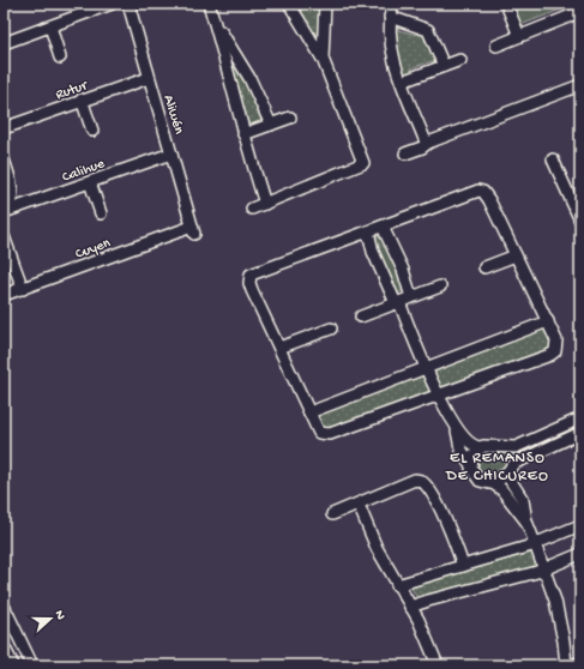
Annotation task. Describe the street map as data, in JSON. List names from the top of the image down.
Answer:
{
  "streets": {
    "street": [
      "Rutur",
      "Aliwén",
      "Calihue",
      "Cuyen"
    ]
  },
  "crossings": [
    ["Rutur", "Aliwén"],
    ["Aliwén", "Calihue"],
    ["Aliwén", "Cuyen"]
  ],
  "districts": ["EL REMANSO DE CHICUREO"],
  "north": "right"
}
